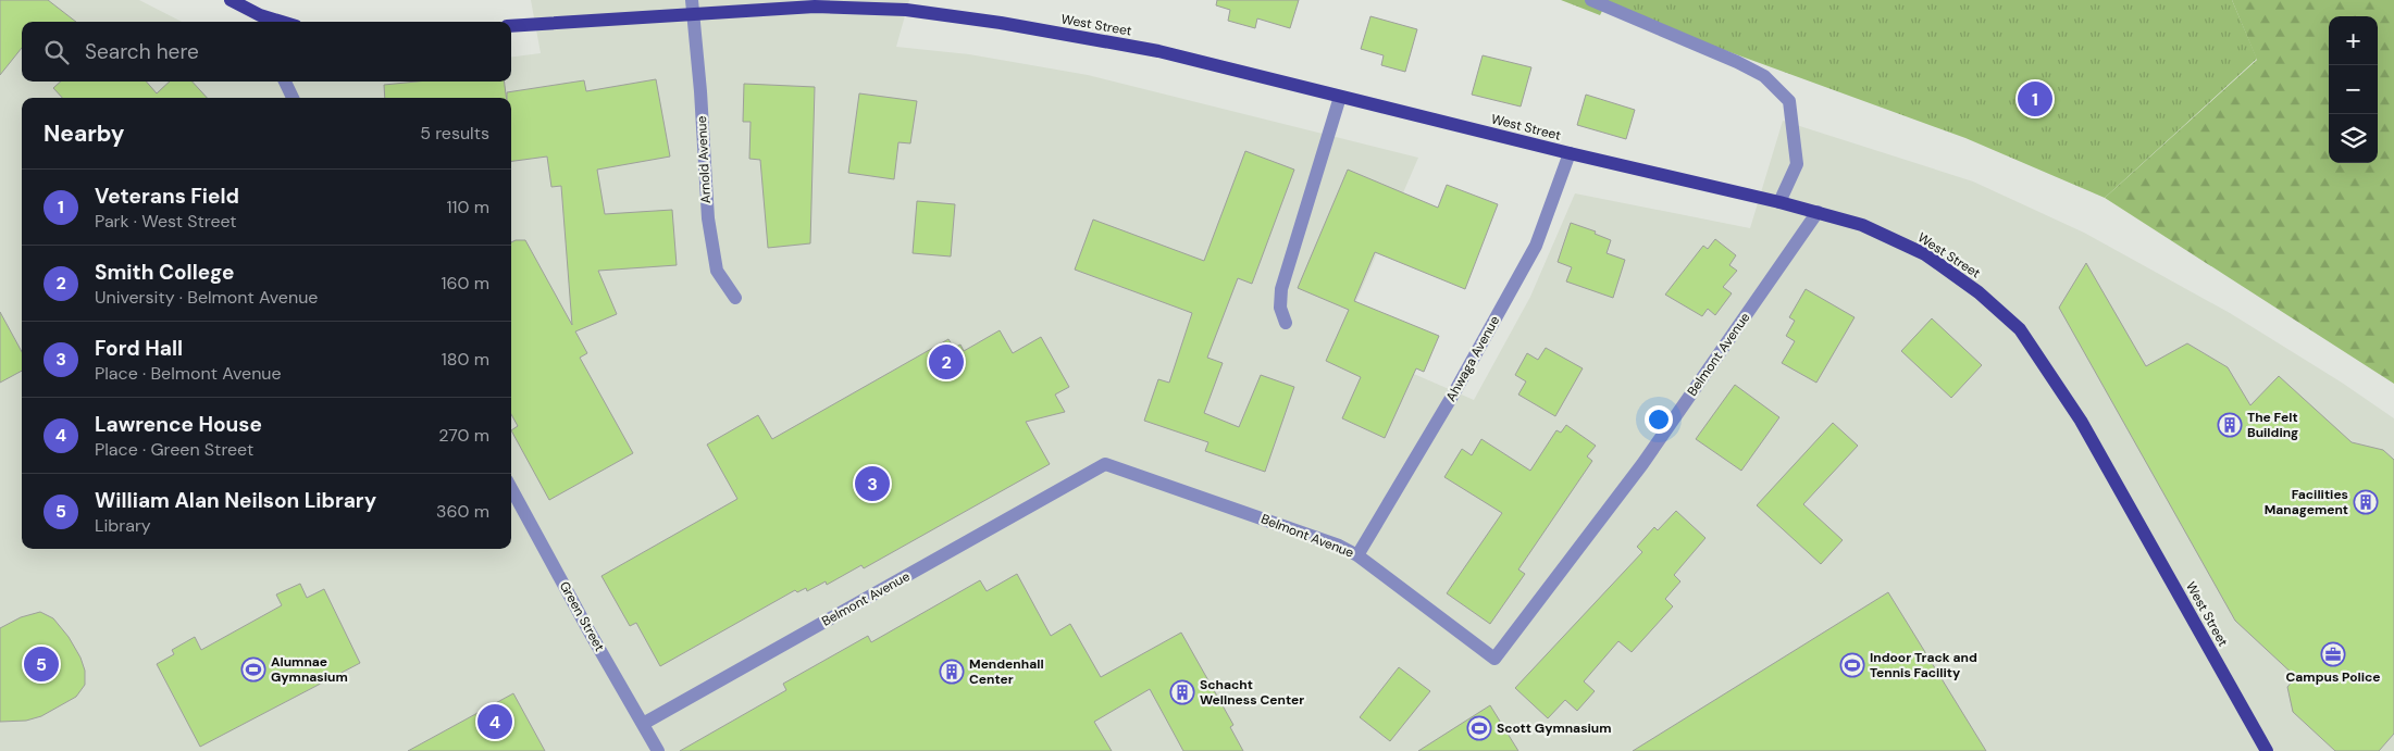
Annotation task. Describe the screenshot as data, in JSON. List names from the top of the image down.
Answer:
{
  "streets": {
    "main road": ["West Street"],
    "street": [
      "Arnold Avenue",
      "Belmont Avenue",
      "Ahwaga Avenue",
      "Green Street"
    ]
  },
  "crossings": [
    ["West Street", "Arnold Avenue"],
    ["West Street", "Belmont Avenue"],
    ["West Street", "Ahwaga Avenue"],
    ["Belmont Avenue", "Ahwaga Avenue"],
    ["Belmont Avenue", "Green Street"]
  ],
  "places": {
    "building": [
      "The Felt Building",
      "Facilities Management",
      "Mendenhall Center",
      "Schacht Wellness Center"
    ],
    "office": ["Campus Police"],
    "sports": ["Indoor Track and Tennis Facility", "Alumnae Gymnasium", "Scott Gymnasium"]
  },
  "page": {
    "map_buttons": ["+", "−"],
    "search": "Search here",
    "pins": [
      "1",
      "2",
      "3",
      "5",
      "4"
    ],
    "heading": ["Nearby", "5 results"],
    "list": [
      {
        "mark": "1",
        "name": "Veterans Field",
        "note": "Park · West Street",
        "value": "110 m"
      },
      {
        "mark": "2",
        "name": "Smith College",
        "note": "University · Belmont Avenue",
        "value": "160 m"
      },
      {
        "mark": "3",
        "name": "Ford Hall",
        "note": "Place · Belmont Avenue",
        "value": "180 m"
      },
      {
        "mark": "4",
        "name": "Lawrence House",
        "note": "Place · Green Street",
        "value": "270 m"
      },
      {
        "mark": "5",
        "name": "William Alan Neilson Library",
        "note": "Library",
        "value": "360 m"
      }
    ]
  }
}
